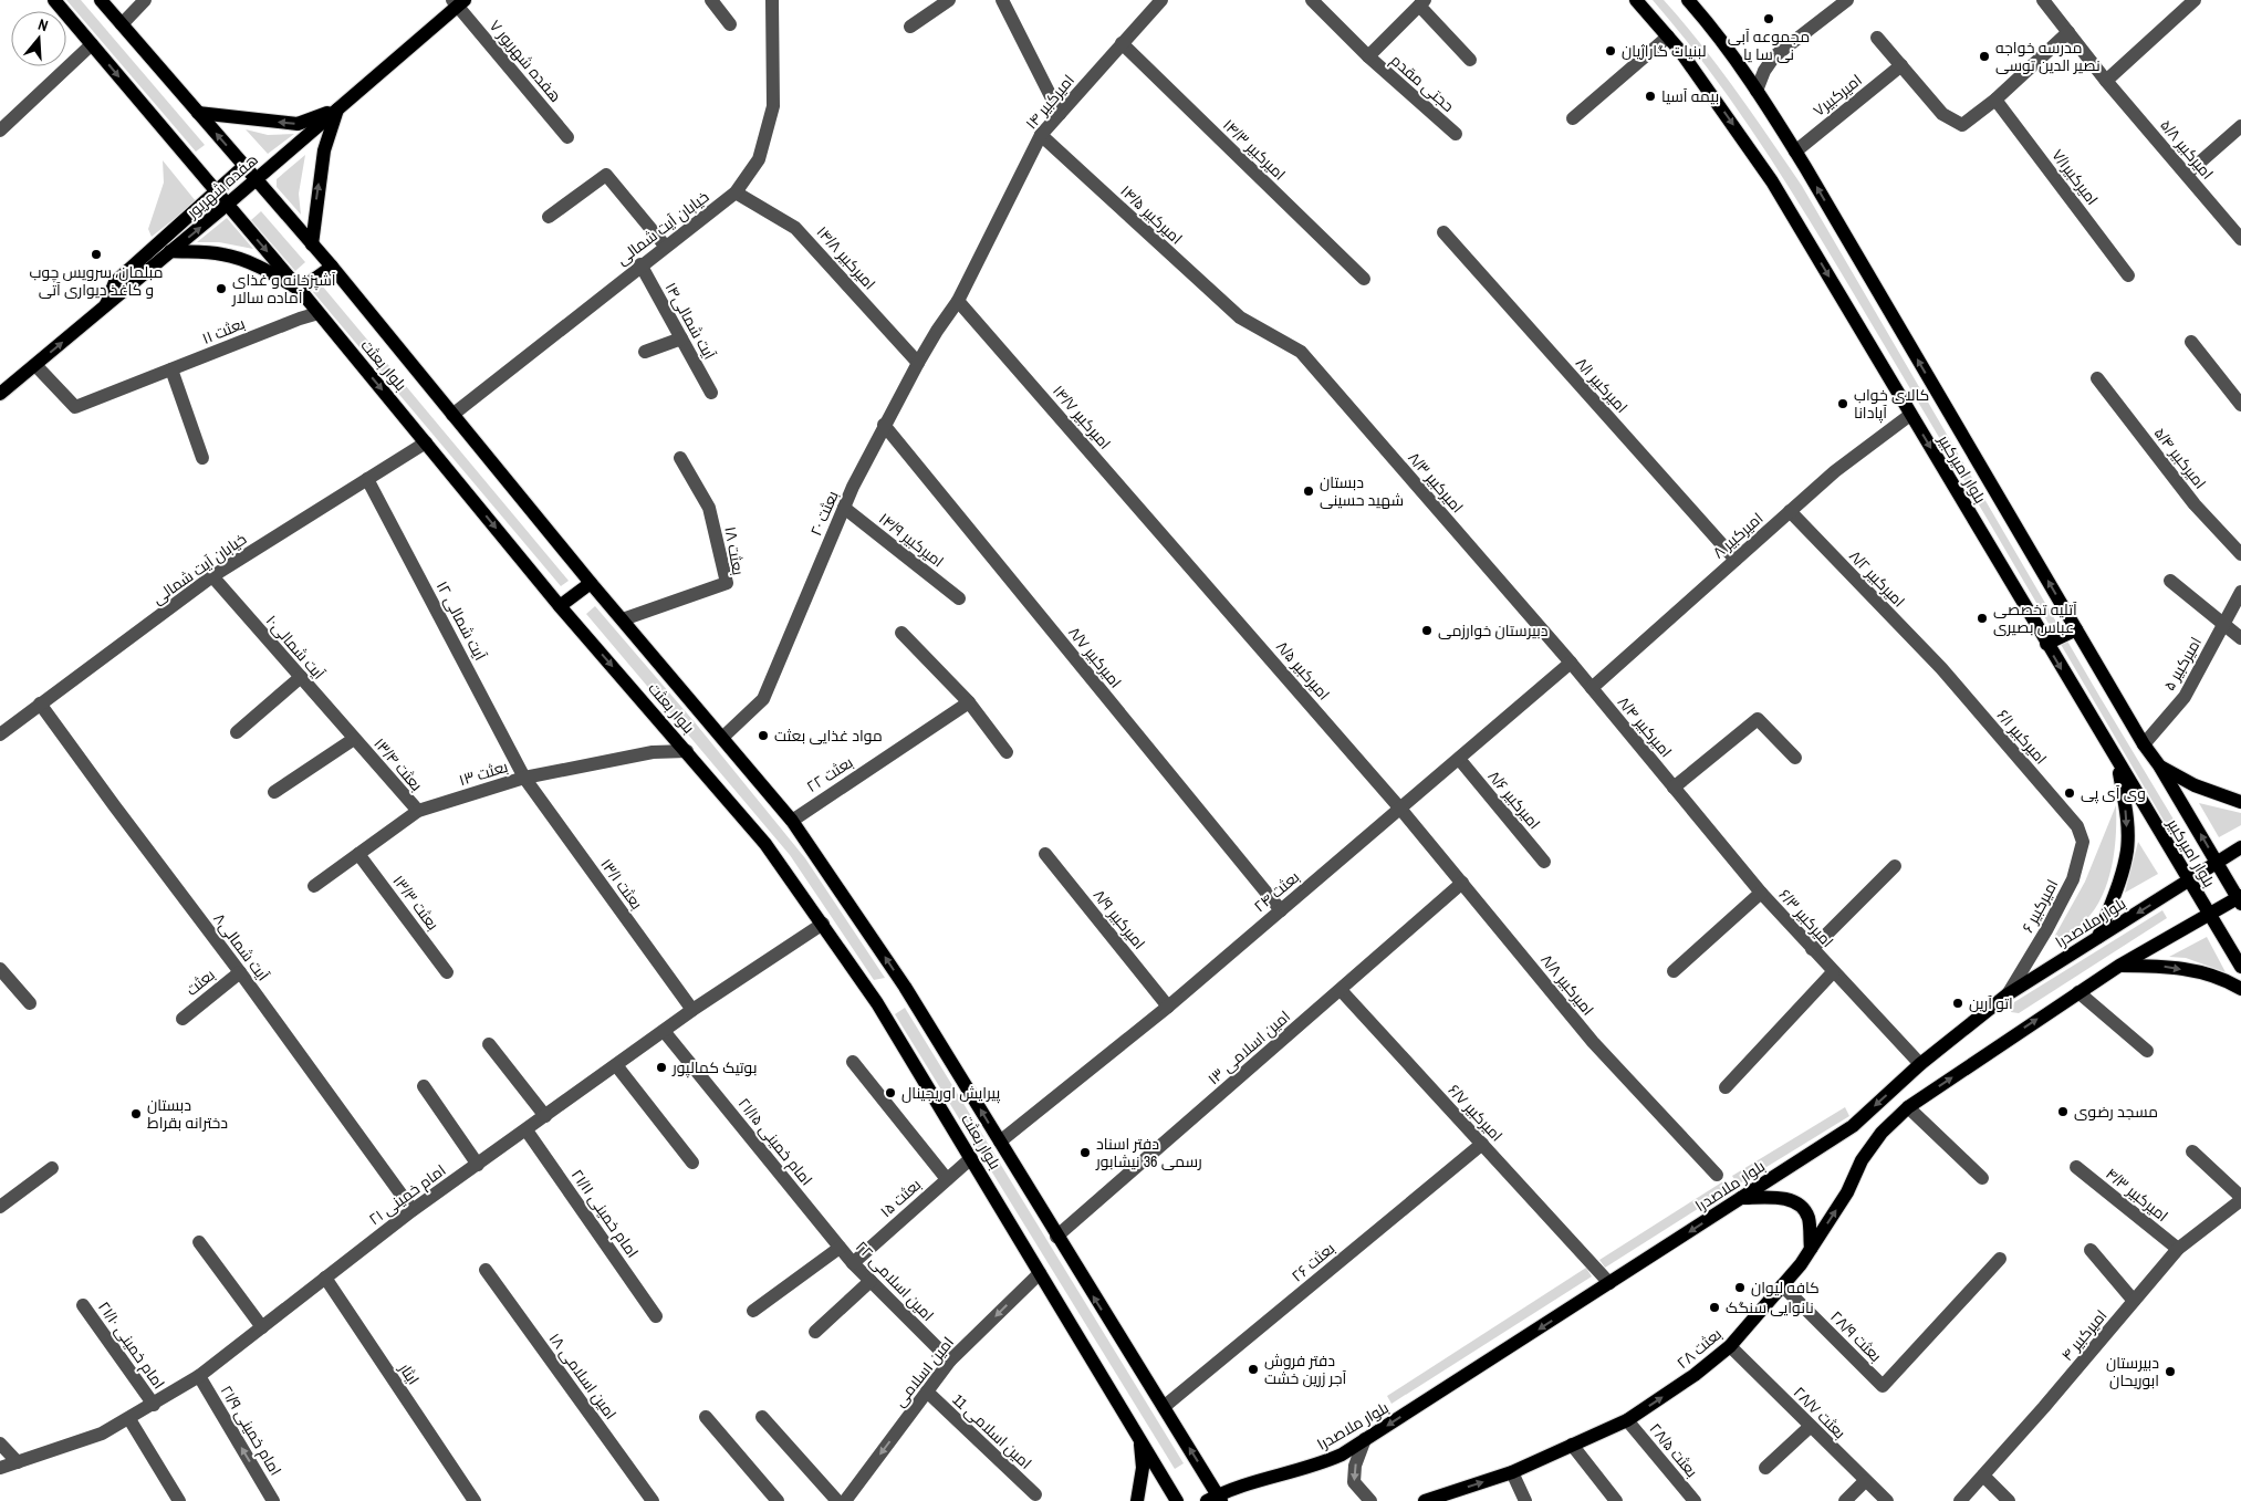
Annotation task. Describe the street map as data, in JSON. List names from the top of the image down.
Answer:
{
  "streets": {
    "main road": [
      "هفده شهریور",
      "بلوار بعثت",
      "بلوار امیرکبیر",
      "بلوار ملاصدرا",
      "بعثت ۲۸"
    ],
    "street": [
      "هفده شهریور ۷",
      "حجتی مقدم",
      "امیرکبیر۷",
      "امیرکبیر ۱۴",
      "امیرکبیر ۱۴/۳",
      "امیرکبیر ۵/۸",
      "امیرکبیر۷/۱",
      "امیرکبیر ۱۴/۵",
      "خیابان آیت شمالی",
      "امیرکبیر ۱۴/۸",
      "آیت شمالی۱۴",
      "بعثت ۱۱",
      "امیرکبیر ۸/۱",
      "امیرکبیر ۱۴/۷",
      "امیرکبیر ۵/۴",
      "امیرکبیر ۸/۳",
      "بعثت ۲۰",
      "امیرکبیر ۸",
      "امیرکبیر ۱۴/۹",
      "بعثت ۱۸",
      "امیرکبیر ۸/۲",
      "آیت شمالی ۱۲",
      "آیت شمالی۱۰",
      "امیرکبیر ۸/۷",
      "امیرکبیر ۵",
      "امیرکبیر ۸/۵",
      "امیرکبیر ۸/۴",
      "امیرکبیر ۶/۱",
      "بعثت ۱۳/۴",
      "بعثت ۱۳",
      "بعثت ۲۲",
      "امیرکبیر ۸/۶",
      "بعثت ۱۳/۱",
      "بعثت ۲۴",
      "بعثت ۱۳/۳",
      "امیرکبیر ۶",
      "امیرکبیر ۶/۳",
      "امیرکبیر ۸/۹",
      "آیت شمالی۸",
      "بعثت",
      "امیرکبیر ۸/۸",
      "امین اسلامی ۱۳",
      "امیرکبیر ۶/۷",
      "امام خمینی ۲۱/۱۵",
      "امام خمینی ۲۱",
      "امیرکبیر ۴/۳",
      "بعثت ۱۵",
      "امام خمینی ۲۱/۱۱",
      "بعثت ۲۶",
      "امین اسلامی ۲۲",
      "امیرکبیر ۴",
      "بعثت ۲۸/۹",
      "امام خمینی ۲۱/۱۰",
      "امین اسلامی",
      "ایثار",
      "امین اسلامی ۱۸",
      "بعثت ۲۸/۷",
      "امام خمینی ۲۱/۹",
      "امین اسلامی 11",
      "بعثت ۲۸/۵"
    ]
  },
  "crossings": [
    ["هفده شهریور ۷", "هفده شهریور"],
    ["امیرکبیر۷", "بلوار امیرکبیر"],
    ["امیرکبیر ۱۴", "امیرکبیر ۱۴/۳"],
    ["امیرکبیر ۱۴", "امیرکبیر ۱۴/۵"],
    ["امیرکبیر ۱۴", "امیرکبیر ۱۴/۷"],
    ["امیرکبیر ۱۴", "بعثت ۲۰"],
    ["هفده شهریور", "بعثت ۱۱"],
    ["هفده شهریور", "بلوار بعثت"],
    ["امیرکبیر ۱۴/۵", "امیرکبیر ۸/۳"],
    ["خیابان آیت شمالی", "امیرکبیر ۱۴/۸"],
    ["خیابان آیت شمالی", "آیت شمالی۱۴"],
    ["خیابان آیت شمالی", "بلوار بعثت"],
    ["خیابان آیت شمالی", "آیت شمالی ۱۲"],
    ["خیابان آیت شمالی", "آیت شمالی۱۰"],
    ["خیابان آیت شمالی", "آیت شمالی۸"],
    ["امیرکبیر ۱۴/۸", "بعثت ۲۰"],
    ["بعثت ۱۱", "بلوار بعثت"],
    ["بلوار بعثت", "بعثت ۲۰"],
    ["بلوار بعثت", "بعثت ۱۸"],
    ["بلوار بعثت", "بعثت ۱۳"],
    ["بلوار بعثت", "بعثت ۲۲"],
    ["بلوار بعثت", "بعثت ۲۴"],
    ["بلوار بعثت", "بلوار ملاصدرا"],
    ["بلوار بعثت", "امین اسلامی ۱۳"],
    ["بلوار بعثت", "امام خمینی ۲۱"],
    ["بلوار بعثت", "بعثت ۱۵"],
    ["بلوار بعثت", "بعثت ۲۶"],
    ["بلوار بعثت", "امین اسلامی"],
    ["امیرکبیر ۸/۱", "امیرکبیر ۸"],
    ["امیرکبیر ۱۴/۷", "بعثت ۲۰"],
    ["امیرکبیر ۱۴/۷", "امیرکبیر ۸/۵"],
    ["بلوار امیرکبیر", "امیرکبیر ۸"],
    ["بلوار امیرکبیر", "امیرکبیر ۵"],
    ["بلوار امیرکبیر", "بلوار ملاصدرا"],
    ["امیرکبیر ۸/۳", "امیرکبیر ۸"],
    ["امیرکبیر ۸/۳", "امیرکبیر ۸/۴"],
    ["امیرکبیر ۸/۳", "بعثت ۲۴"],
    ["بعثت ۲۰", "امیرکبیر ۱۴/۹"],
    ["بعثت ۲۰", "امیرکبیر ۸/۷"],
    ["امیرکبیر ۸", "امیرکبیر ۸/۲"],
    ["امیرکبیر ۸", "امیرکبیر ۸/۴"],
    ["امیرکبیر ۸/۲", "امیرکبیر ۶/۱"],
    ["آیت شمالی ۱۲", "بعثت ۱۳"],
    ["آیت شمالی ۱۲", "بعثت ۱۳/۱"],
    ["آیت شمالی۱۰", "بعثت ۱۳/۴"],
    ["امیرکبیر ۸/۷", "بعثت ۲۴"],
    ["امیرکبیر ۸/۵", "بعثت ۲۴"],
    ["امیرکبیر ۸/۵", "امیرکبیر ۸/۸"],
    ["امیرکبیر ۸/۴", "امیرکبیر ۶/۳"],
    ["امیرکبیر ۶/۱", "امیرکبیر ۶"],
    ["بعثت ۱۳/۴", "بعثت ۱۳"],
    ["بعثت ۱۳", "بعثت ۱۳/۱"],
    ["بعثت ۱۳", "بعثت ۱۳/۳"],
    ["امیرکبیر ۸/۶", "بعثت ۲۴"],
    ["بعثت ۱۳/۱", "امام خمینی ۲۱"],
    ["بعثت ۲۴", "امیرکبیر ۸/۹"],
    ["بعثت ۲۴", "امیرکبیر ۸/۸"],
    ["امیرکبیر ۶", "بلوار ملاصدرا"],
    ["امیرکبیر ۶/۳", "بلوار ملاصدرا"],
    ["بلوار ملاصدرا", "امیرکبیر ۶/۷"],
    ["آیت شمالی۸", "بعثت"],
    ["آیت شمالی۸", "امام خمینی ۲۱"],
    ["امیرکبیر ۸/۸", "امین اسلامی ۱۳"],
    ["امین اسلامی ۱۳", "امیرکبیر ۶/۷"],
    ["امیرکبیر ۶/۷", "بعثت ۲۶"],
    ["امام خمینی ۲۱/۱۵", "امام خمینی ۲۱"],
    ["امام خمینی ۲۱/۱۵", "امین اسلامی ۲۲"],
    ["امام خمینی ۲۱", "امام خمینی ۲۱/۱۱"],
    ["امام خمینی ۲۱", "امام خمینی ۲۱/۱۰"],
    ["امام خمینی ۲۱", "ایثار"],
    ["امام خمینی ۲۱", "امام خمینی ۲۱/۹"],
    ["امیرکبیر ۴/۳", "امیرکبیر ۴"],
    ["بعثت ۱۵", "امین اسلامی ۲۲"],
    ["امین اسلامی ۲۲", "امین اسلامی"],
    ["بعثت ۲۸/۹", "بعثت ۲۸"],
    ["بعثت ۲۸", "بعثت ۲۸/۷"],
    ["بعثت ۲۸", "بعثت ۲۸/۵"],
    ["امین اسلامی", "امین اسلامی 11"]
  ],
  "one_way": ["بلوار ملاصدرا", "بعثت ۲۸", "امین اسلامی"],
  "places": [
    "مجموعه آبی نی سا یا",
    "لبنیات گاراژیان",
    "مدرسه خواجه نصیر الدین توسی",
    "بیمه آسیا",
    "مبلمان، سرویس چوب و کاغذ دیواری آتی",
    "آشپزخانه و غذای آماده سالار",
    "کالای خواب آپادانا",
    "دبستان شهید حسینی",
    "آتلیه تخصصی عباس بصیری",
    "دبیرستان خوارزمی",
    "مواد غذایی بعثت",
    "وی آی پی",
    "اتو آرین",
    "بوتیک کمالپور",
    "پیرایش اوریجینال",
    "مسجد رضوی",
    "دبستان دخترانه بقراط",
    "دفتر اسناد رسمی 36 نیشابور",
    "کافه لیوان",
    "نانوایی سنگک",
    "دفتر فروش آجر زرین خشت",
    "دبیرستان ابوریحان"
  ],
  "north": "top"
}
